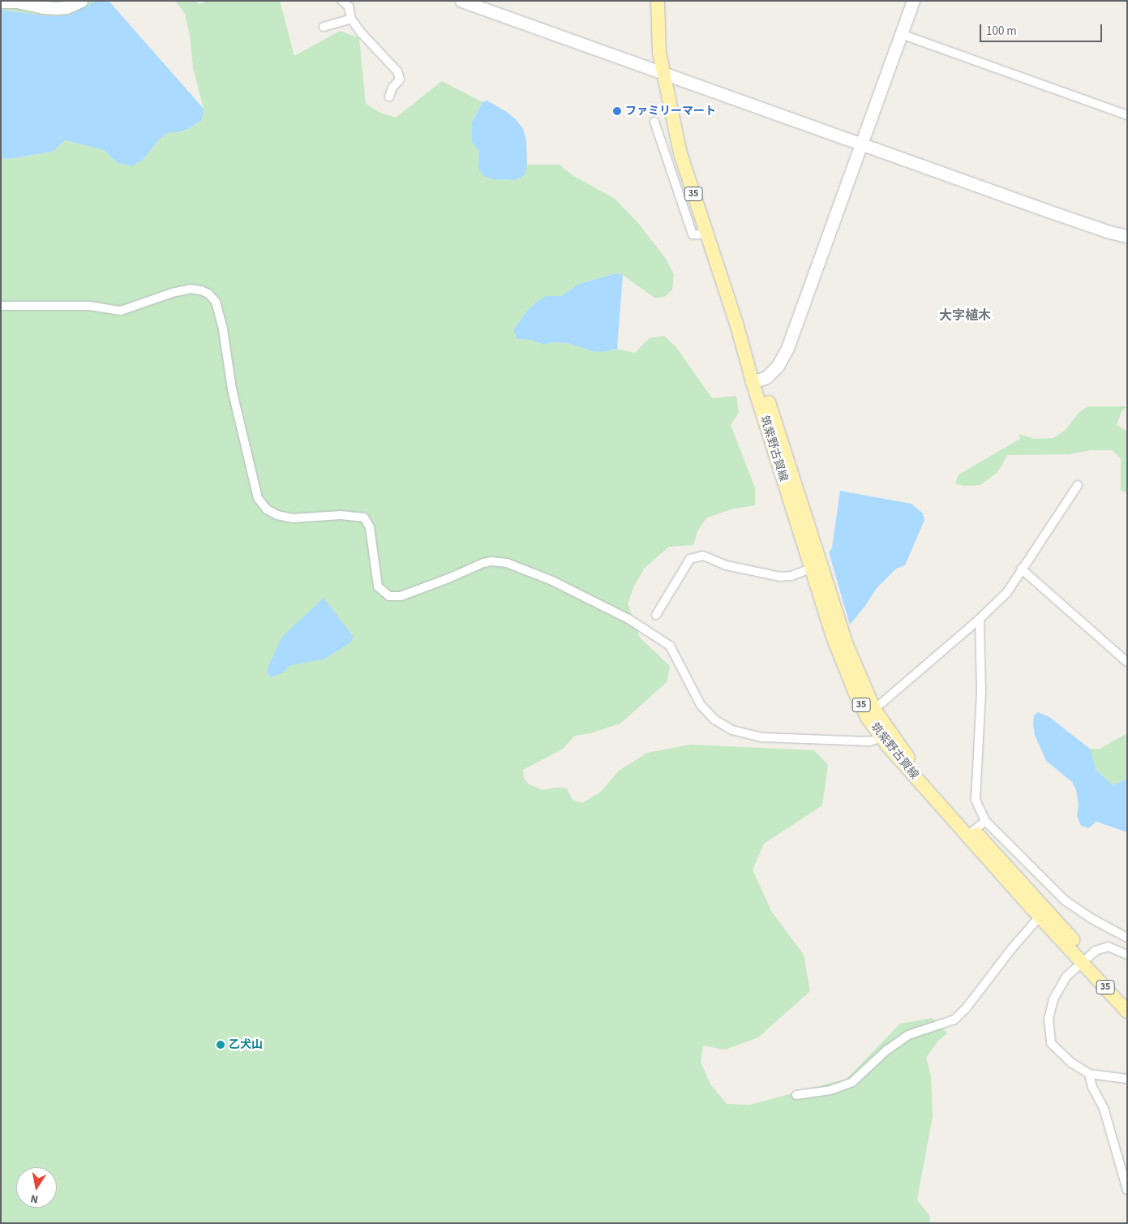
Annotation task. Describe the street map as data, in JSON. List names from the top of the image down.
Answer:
{
  "streets": {
    "main road": ["35", "筑紫野古賀線"]
  },
  "districts": ["大字植木"],
  "places": ["ファミリーマート", "乙犬山"],
  "scale_bar": "100 m",
  "north": "bottom"
}
